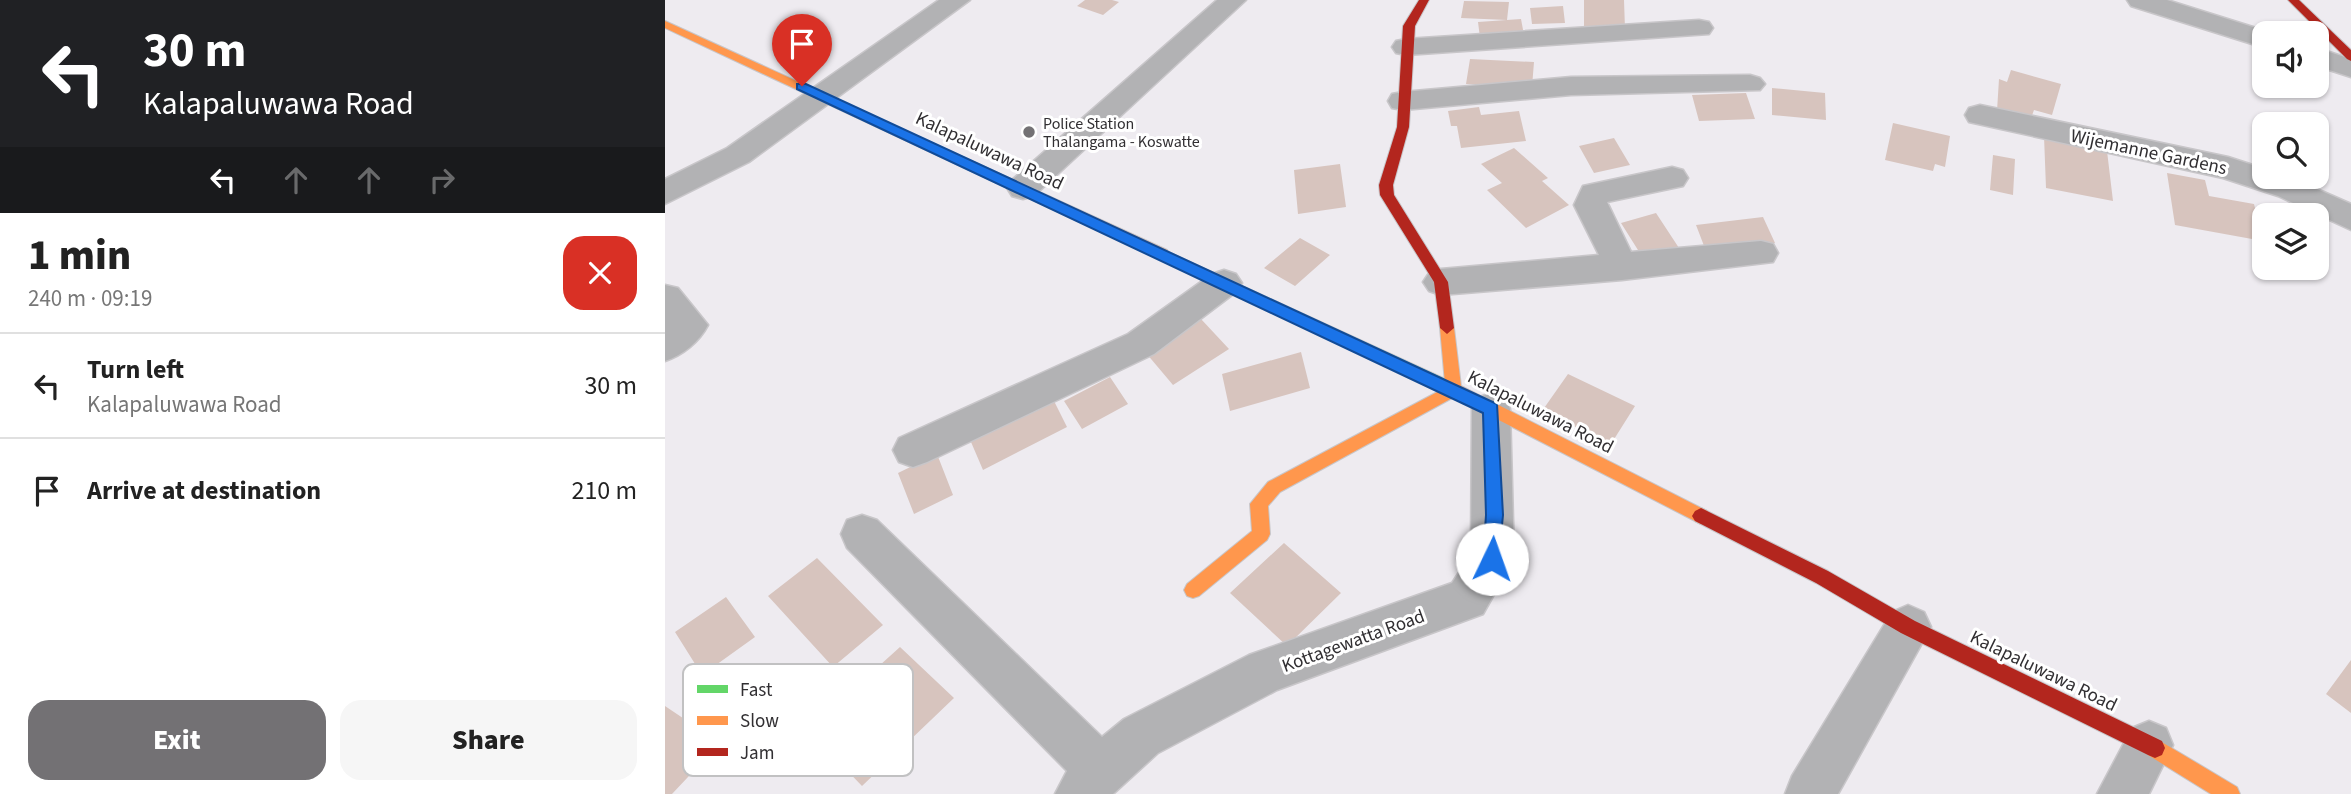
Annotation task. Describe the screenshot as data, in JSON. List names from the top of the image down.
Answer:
{
  "streets": {
    "main road": ["Kalapaluwawa Road"],
    "street": ["Wijemanne Gardens", "Kottagewatta Road"]
  },
  "crossings": [
    ["Kalapaluwawa Road", "Kottagewatta Road"]
  ],
  "places": ["Police Station Thalangama - Koswatte"],
  "legend": ["Fast", "Slow", "Jam"],
  "page": {
    "turn": ["30 m", "Kalapaluwawa Road"],
    "heading": ["1 min", "240 m · 09:19"],
    "list": [
      {
        "name": "Turn left",
        "note": "Kalapaluwawa Road",
        "value": "30 m"
      },
      {
        "name": "Arrive at destination",
        "value": "210 m"
      }
    ],
    "buttons": ["Exit", "Share"]
  }
}
